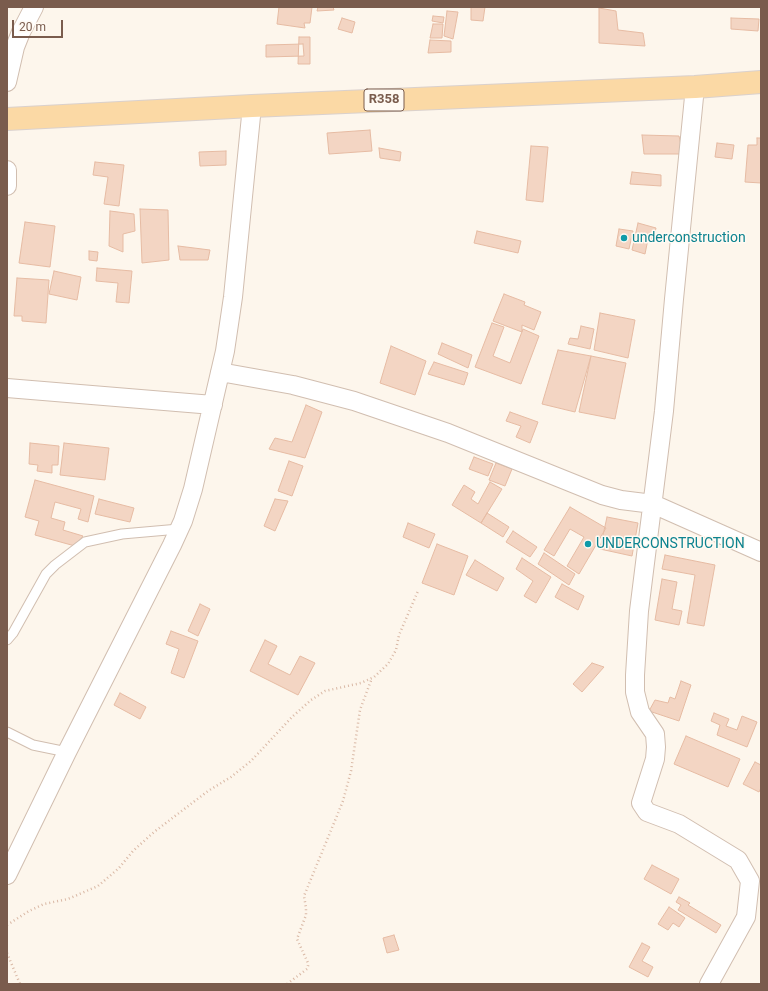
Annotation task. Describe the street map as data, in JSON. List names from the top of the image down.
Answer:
{
  "streets": {
    "main road": ["R358"]
  },
  "places": ["underconstruction", "UNDERCONSTRUCTION"],
  "scale_bar": "20 m"
}
